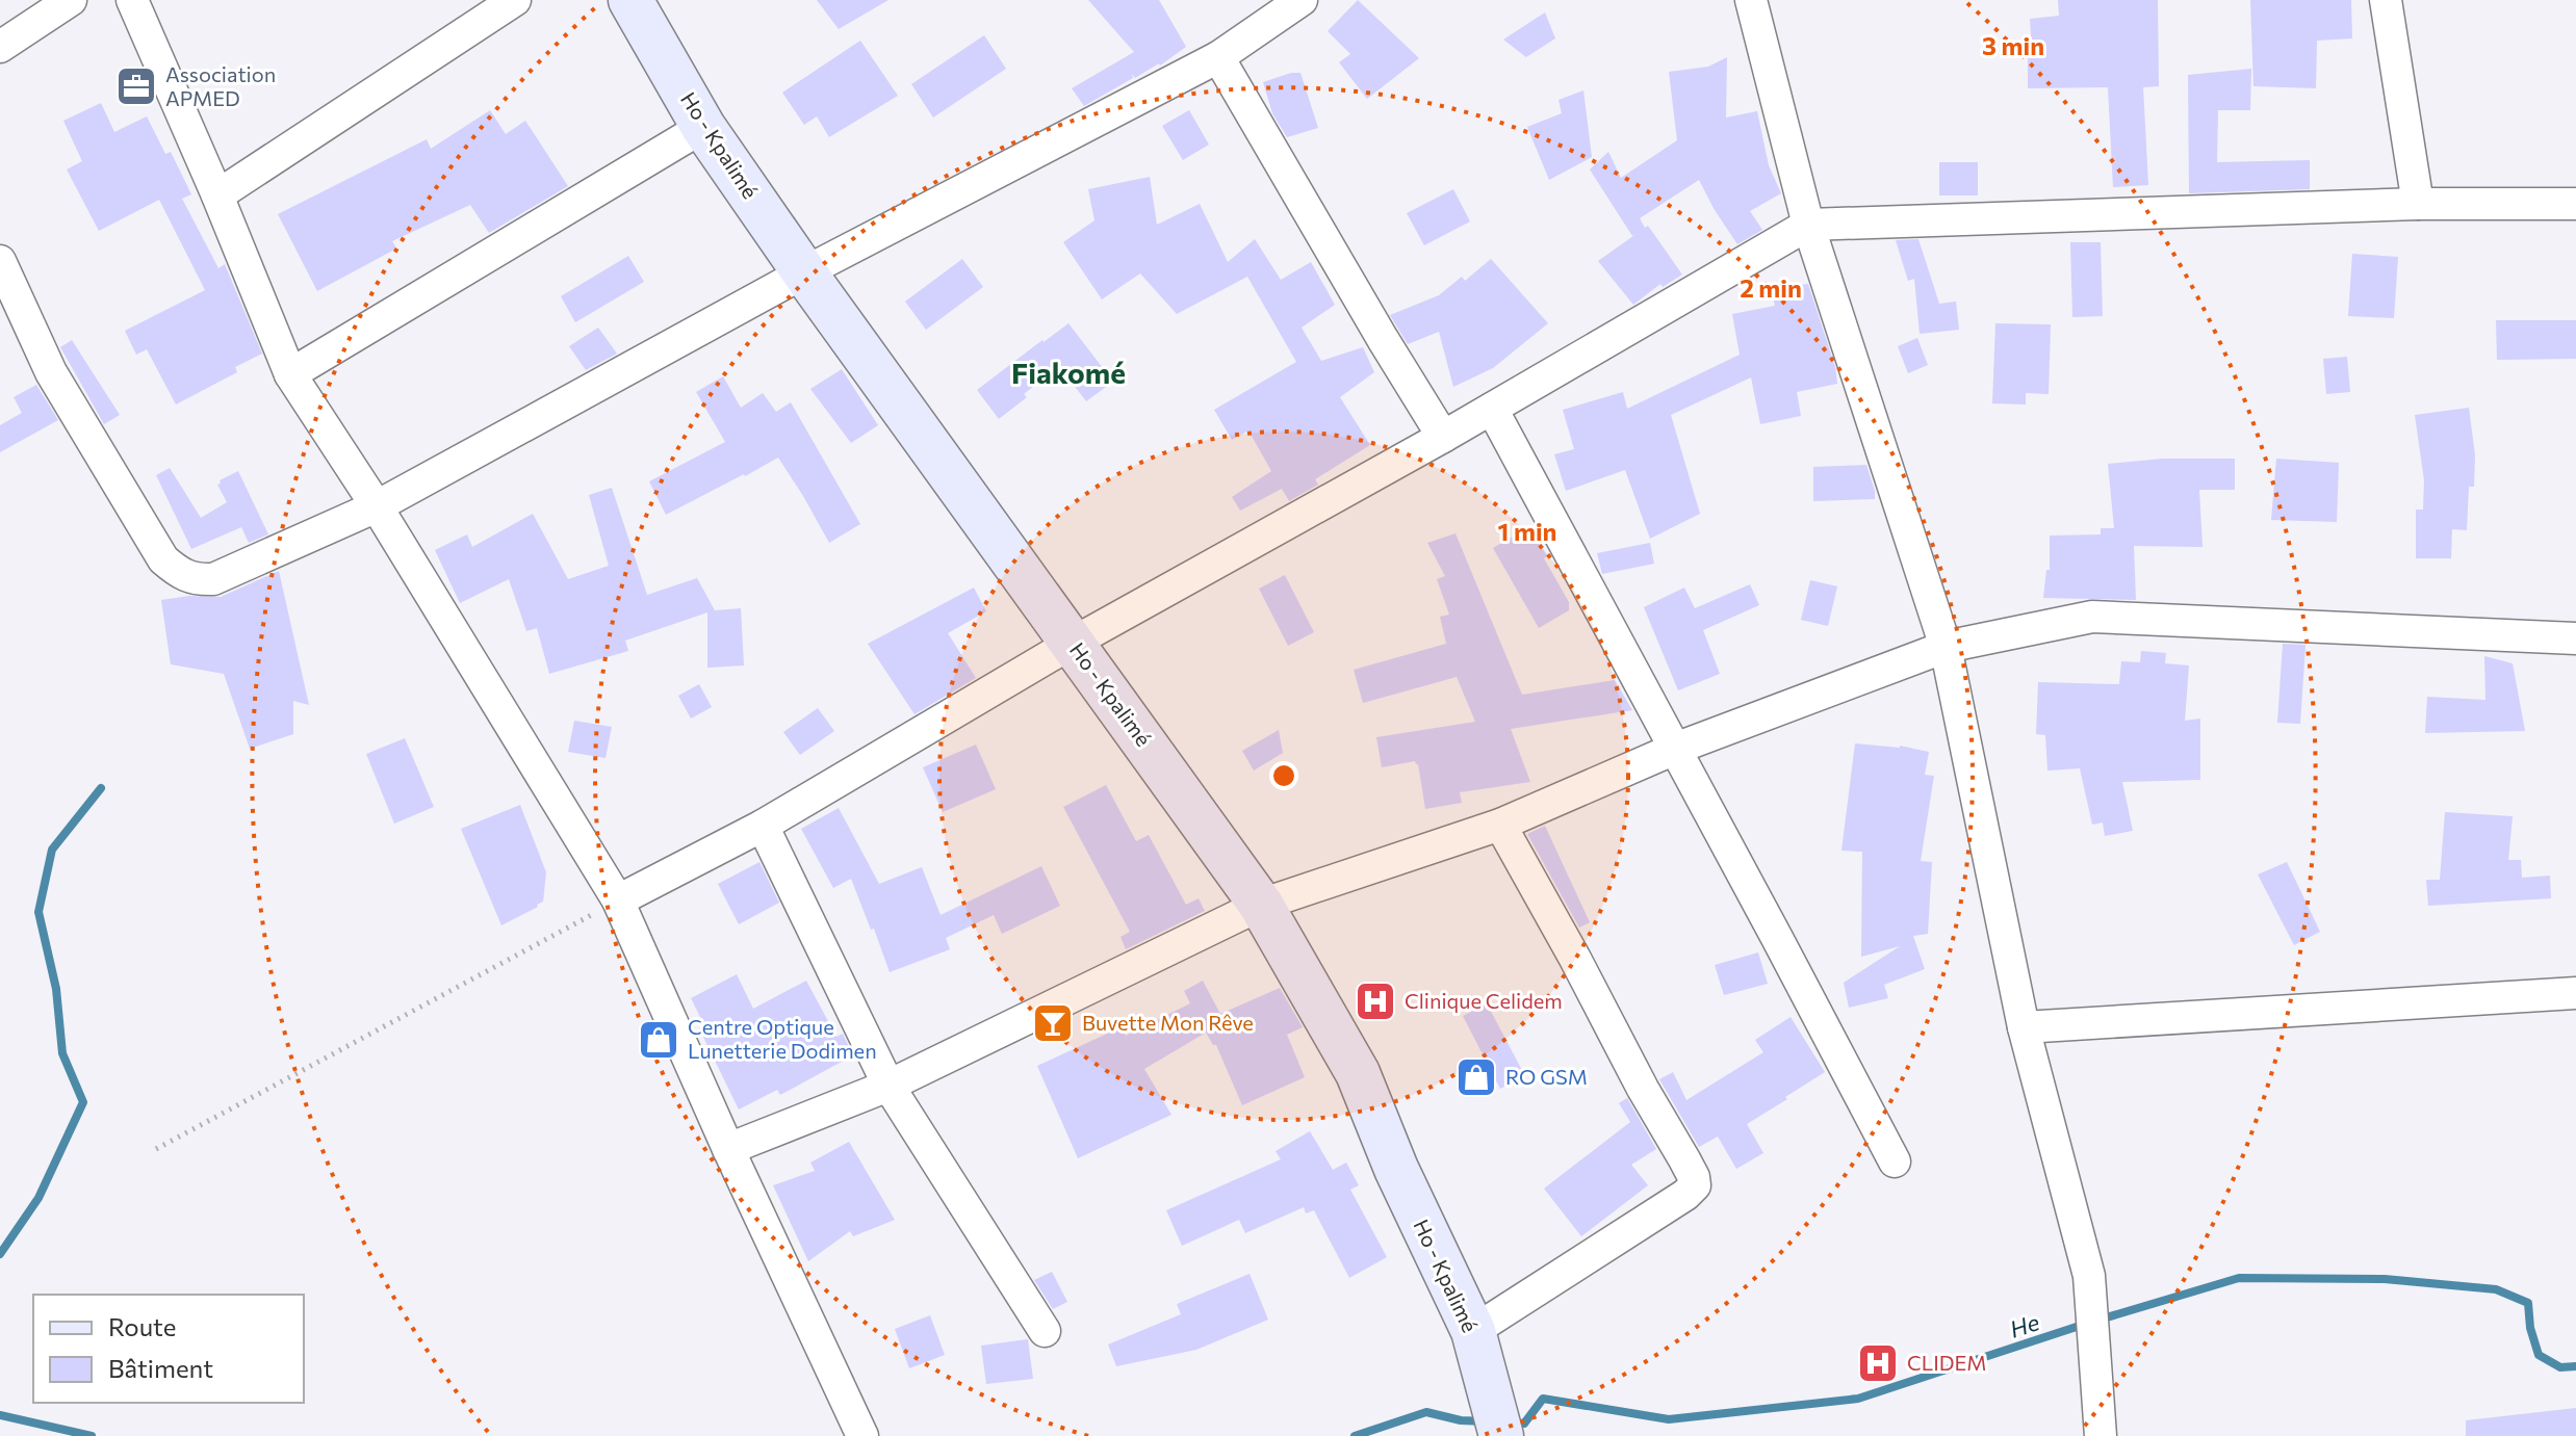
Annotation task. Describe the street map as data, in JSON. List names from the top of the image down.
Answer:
{
  "streets": {
    "main road": ["Ho - Kpalimé"]
  },
  "districts": ["Fiakomé"],
  "water": ["He"],
  "places": {
    "office": ["Association APMED"],
    "hospital": ["Clinique Celidem", "CLIDEM"],
    "bar": ["Buvette Mon Rêve"],
    "shop": ["Centre Optique Lunetterie Dodimen", "RO GSM"]
  },
  "legend": ["Route", "Bâtiment"],
  "rings": ["3 min", "2 min", "1 min"]
}
